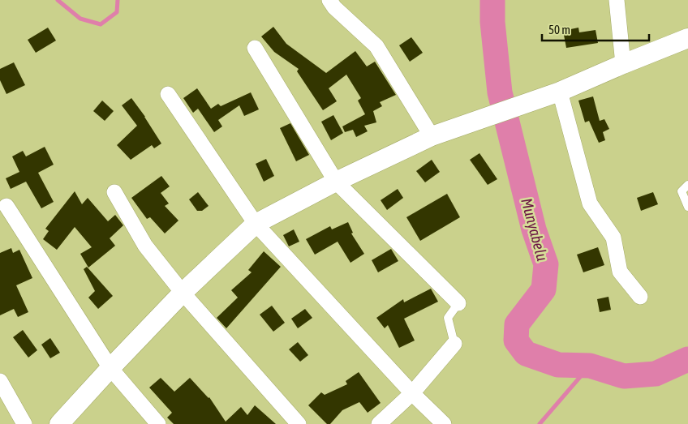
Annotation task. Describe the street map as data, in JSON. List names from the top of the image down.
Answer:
{
  "water": ["Munyabelu"],
  "scale_bar": "50 m"
}
